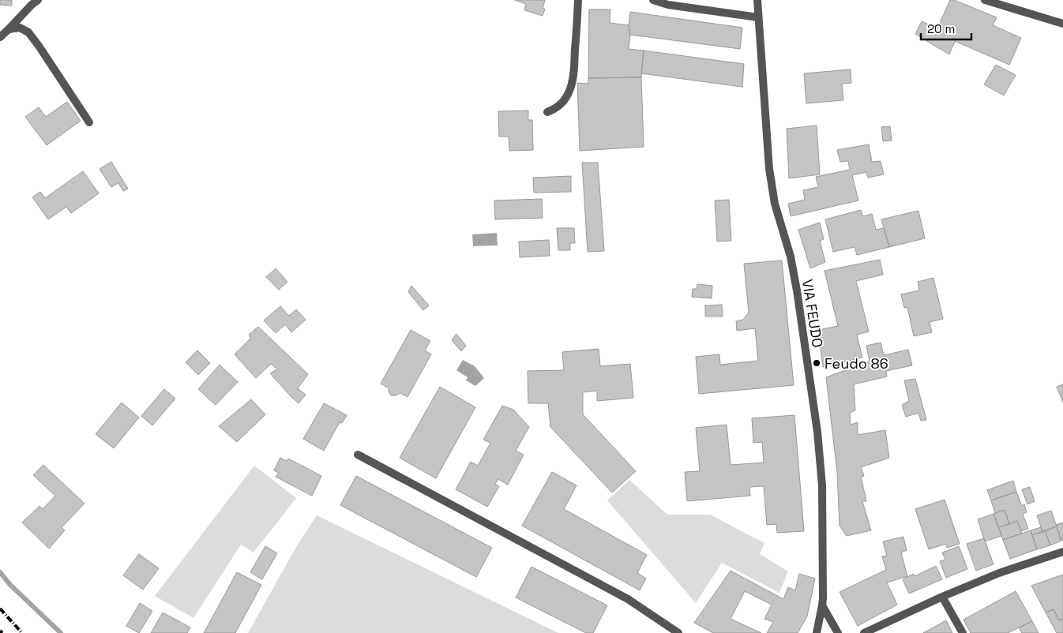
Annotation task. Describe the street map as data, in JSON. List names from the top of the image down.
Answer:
{
  "streets": {
    "street": ["VIA FEUDO"]
  },
  "places": ["Feudo 86"],
  "scale_bar": "20 m"
}
